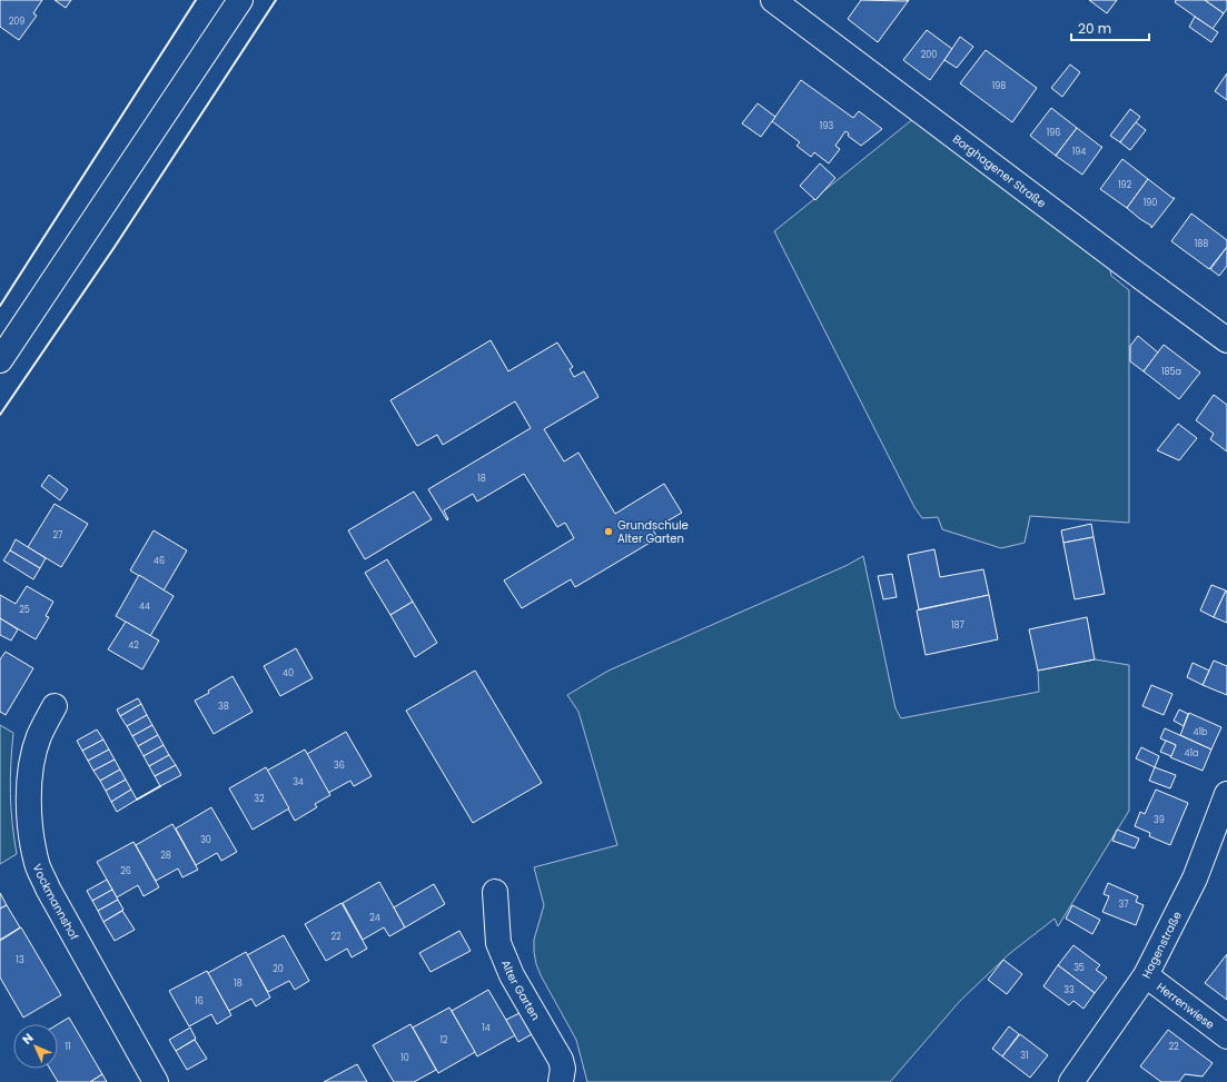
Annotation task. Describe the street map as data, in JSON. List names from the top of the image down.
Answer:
{
  "streets": {
    "main road": [
      "Borghagener Straße",
      "Vockmannshof",
      "Hagenstraße",
      "Alter Garten",
      "Herrenwiese"
    ]
  },
  "crossings": [
    ["Hagenstraße", "Herrenwiese"]
  ],
  "places": ["Grundschule Alter Garten"],
  "house_numbers": [
    "209",
    "200",
    "198",
    "193",
    "196",
    "194",
    "192",
    "190",
    "188",
    "185a",
    "18",
    "27",
    "46",
    "44",
    "25",
    "187",
    "42",
    "40",
    "38",
    "41b",
    "41a",
    "36",
    "34",
    "32",
    "39",
    "30",
    "28",
    "26",
    "37",
    "24",
    "22",
    "13",
    "35",
    "20",
    "18",
    "33",
    "16",
    "14",
    "12",
    "11",
    "22",
    "31",
    "10"
  ],
  "scale_bar": "20 m",
  "north": "top left"
}
